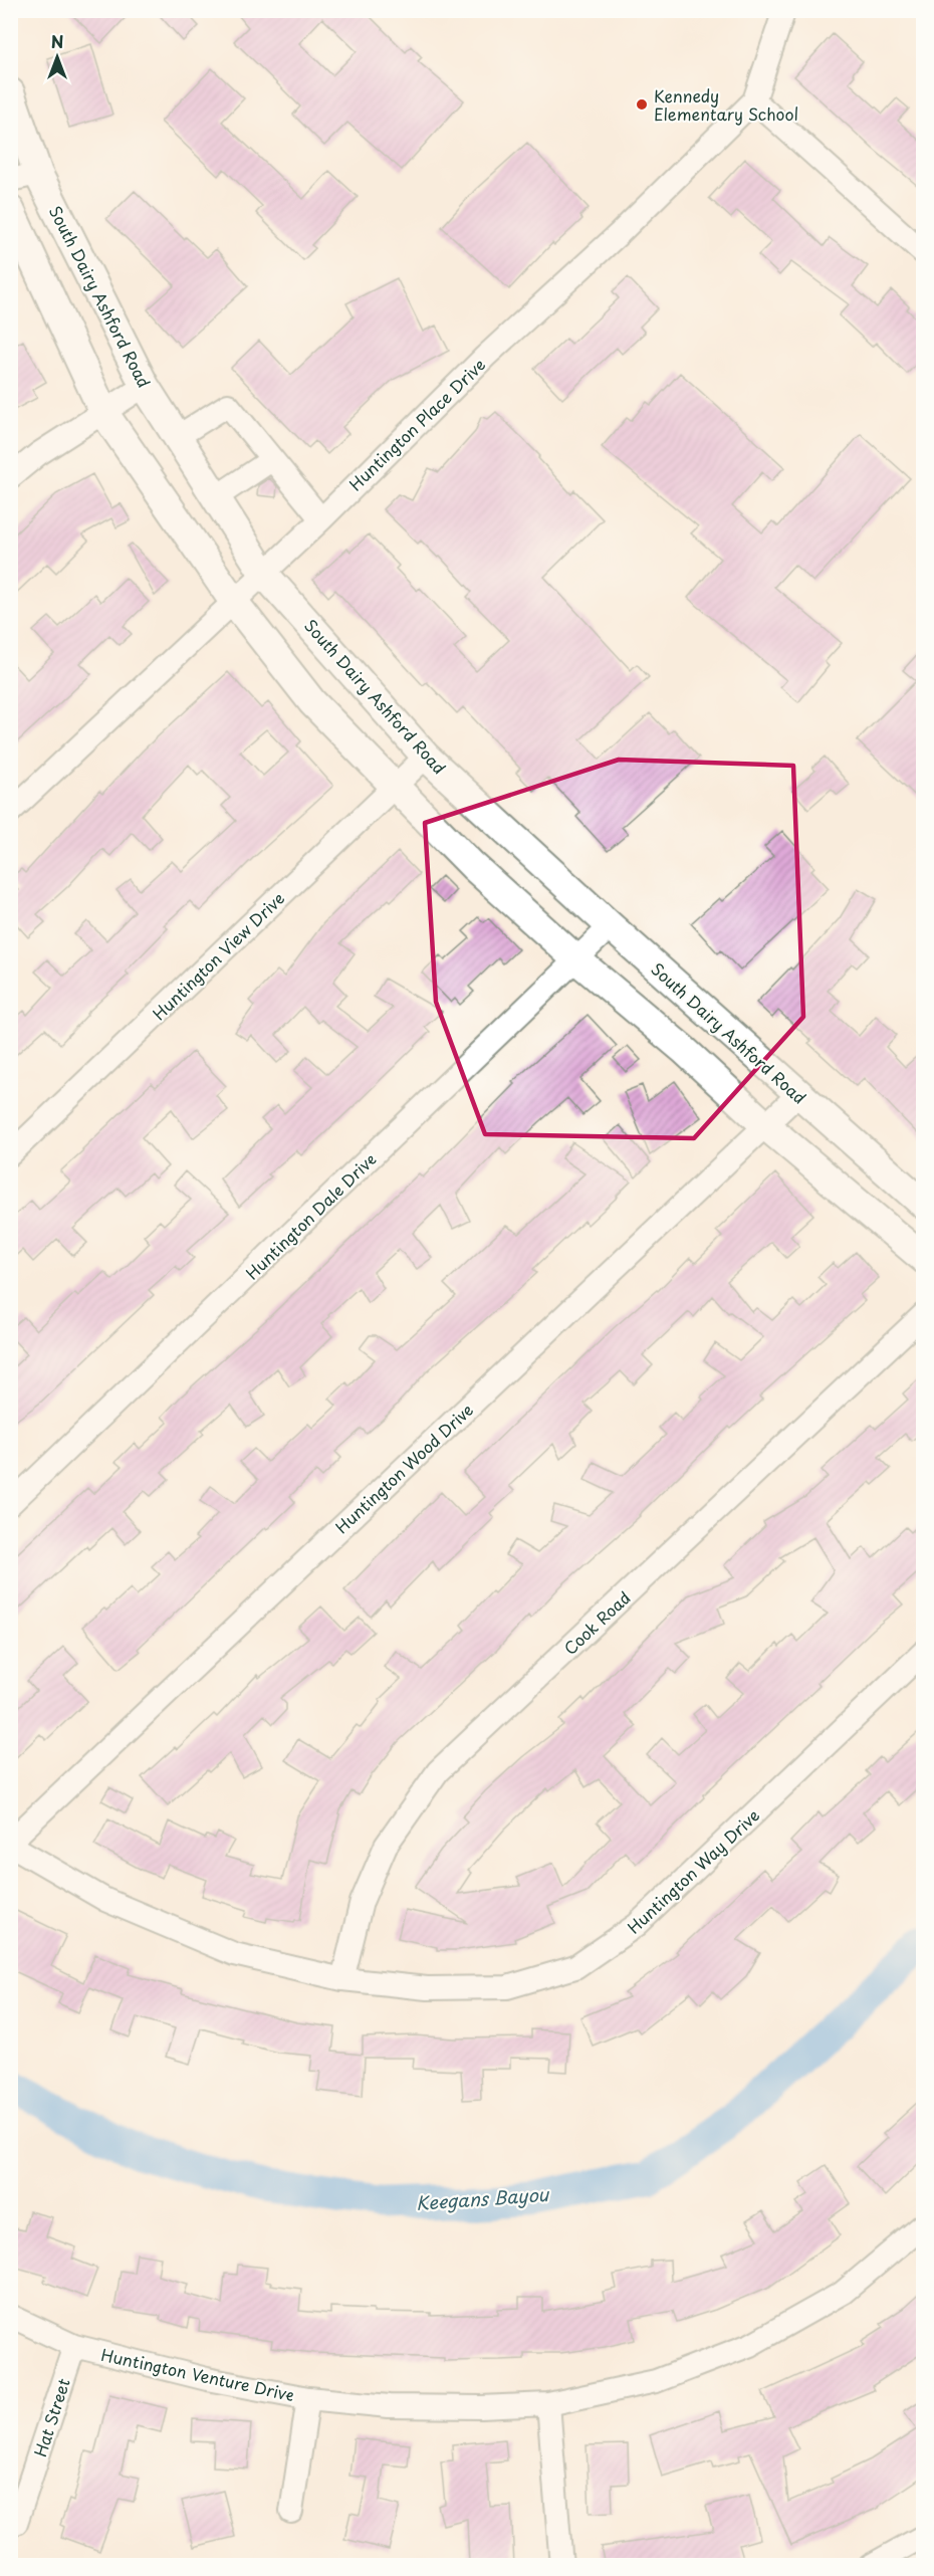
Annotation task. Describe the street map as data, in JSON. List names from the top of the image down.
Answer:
{
  "streets": {
    "main road": ["South Dairy Ashford Road"],
    "street": [
      "Huntington Place Drive",
      "Huntington View Drive",
      "Huntington Dale Drive",
      "Huntington Wood Drive",
      "Cook Road",
      "Huntington Way Drive",
      "Huntington Venture Drive",
      "Hat Street"
    ]
  },
  "crossings": [
    ["South Dairy Ashford Road", "Huntington Place Drive"],
    ["South Dairy Ashford Road", "Huntington View Drive"],
    ["South Dairy Ashford Road", "Huntington Dale Drive"],
    ["South Dairy Ashford Road", "Huntington Wood Drive"],
    ["Huntington Wood Drive", "Huntington Way Drive"],
    ["Cook Road", "Huntington Way Drive"],
    ["Huntington Venture Drive", "Hat Street"]
  ],
  "water": ["Keegans Bayou"],
  "places": ["Kennedy Elementary School"],
  "north": "top"
}
